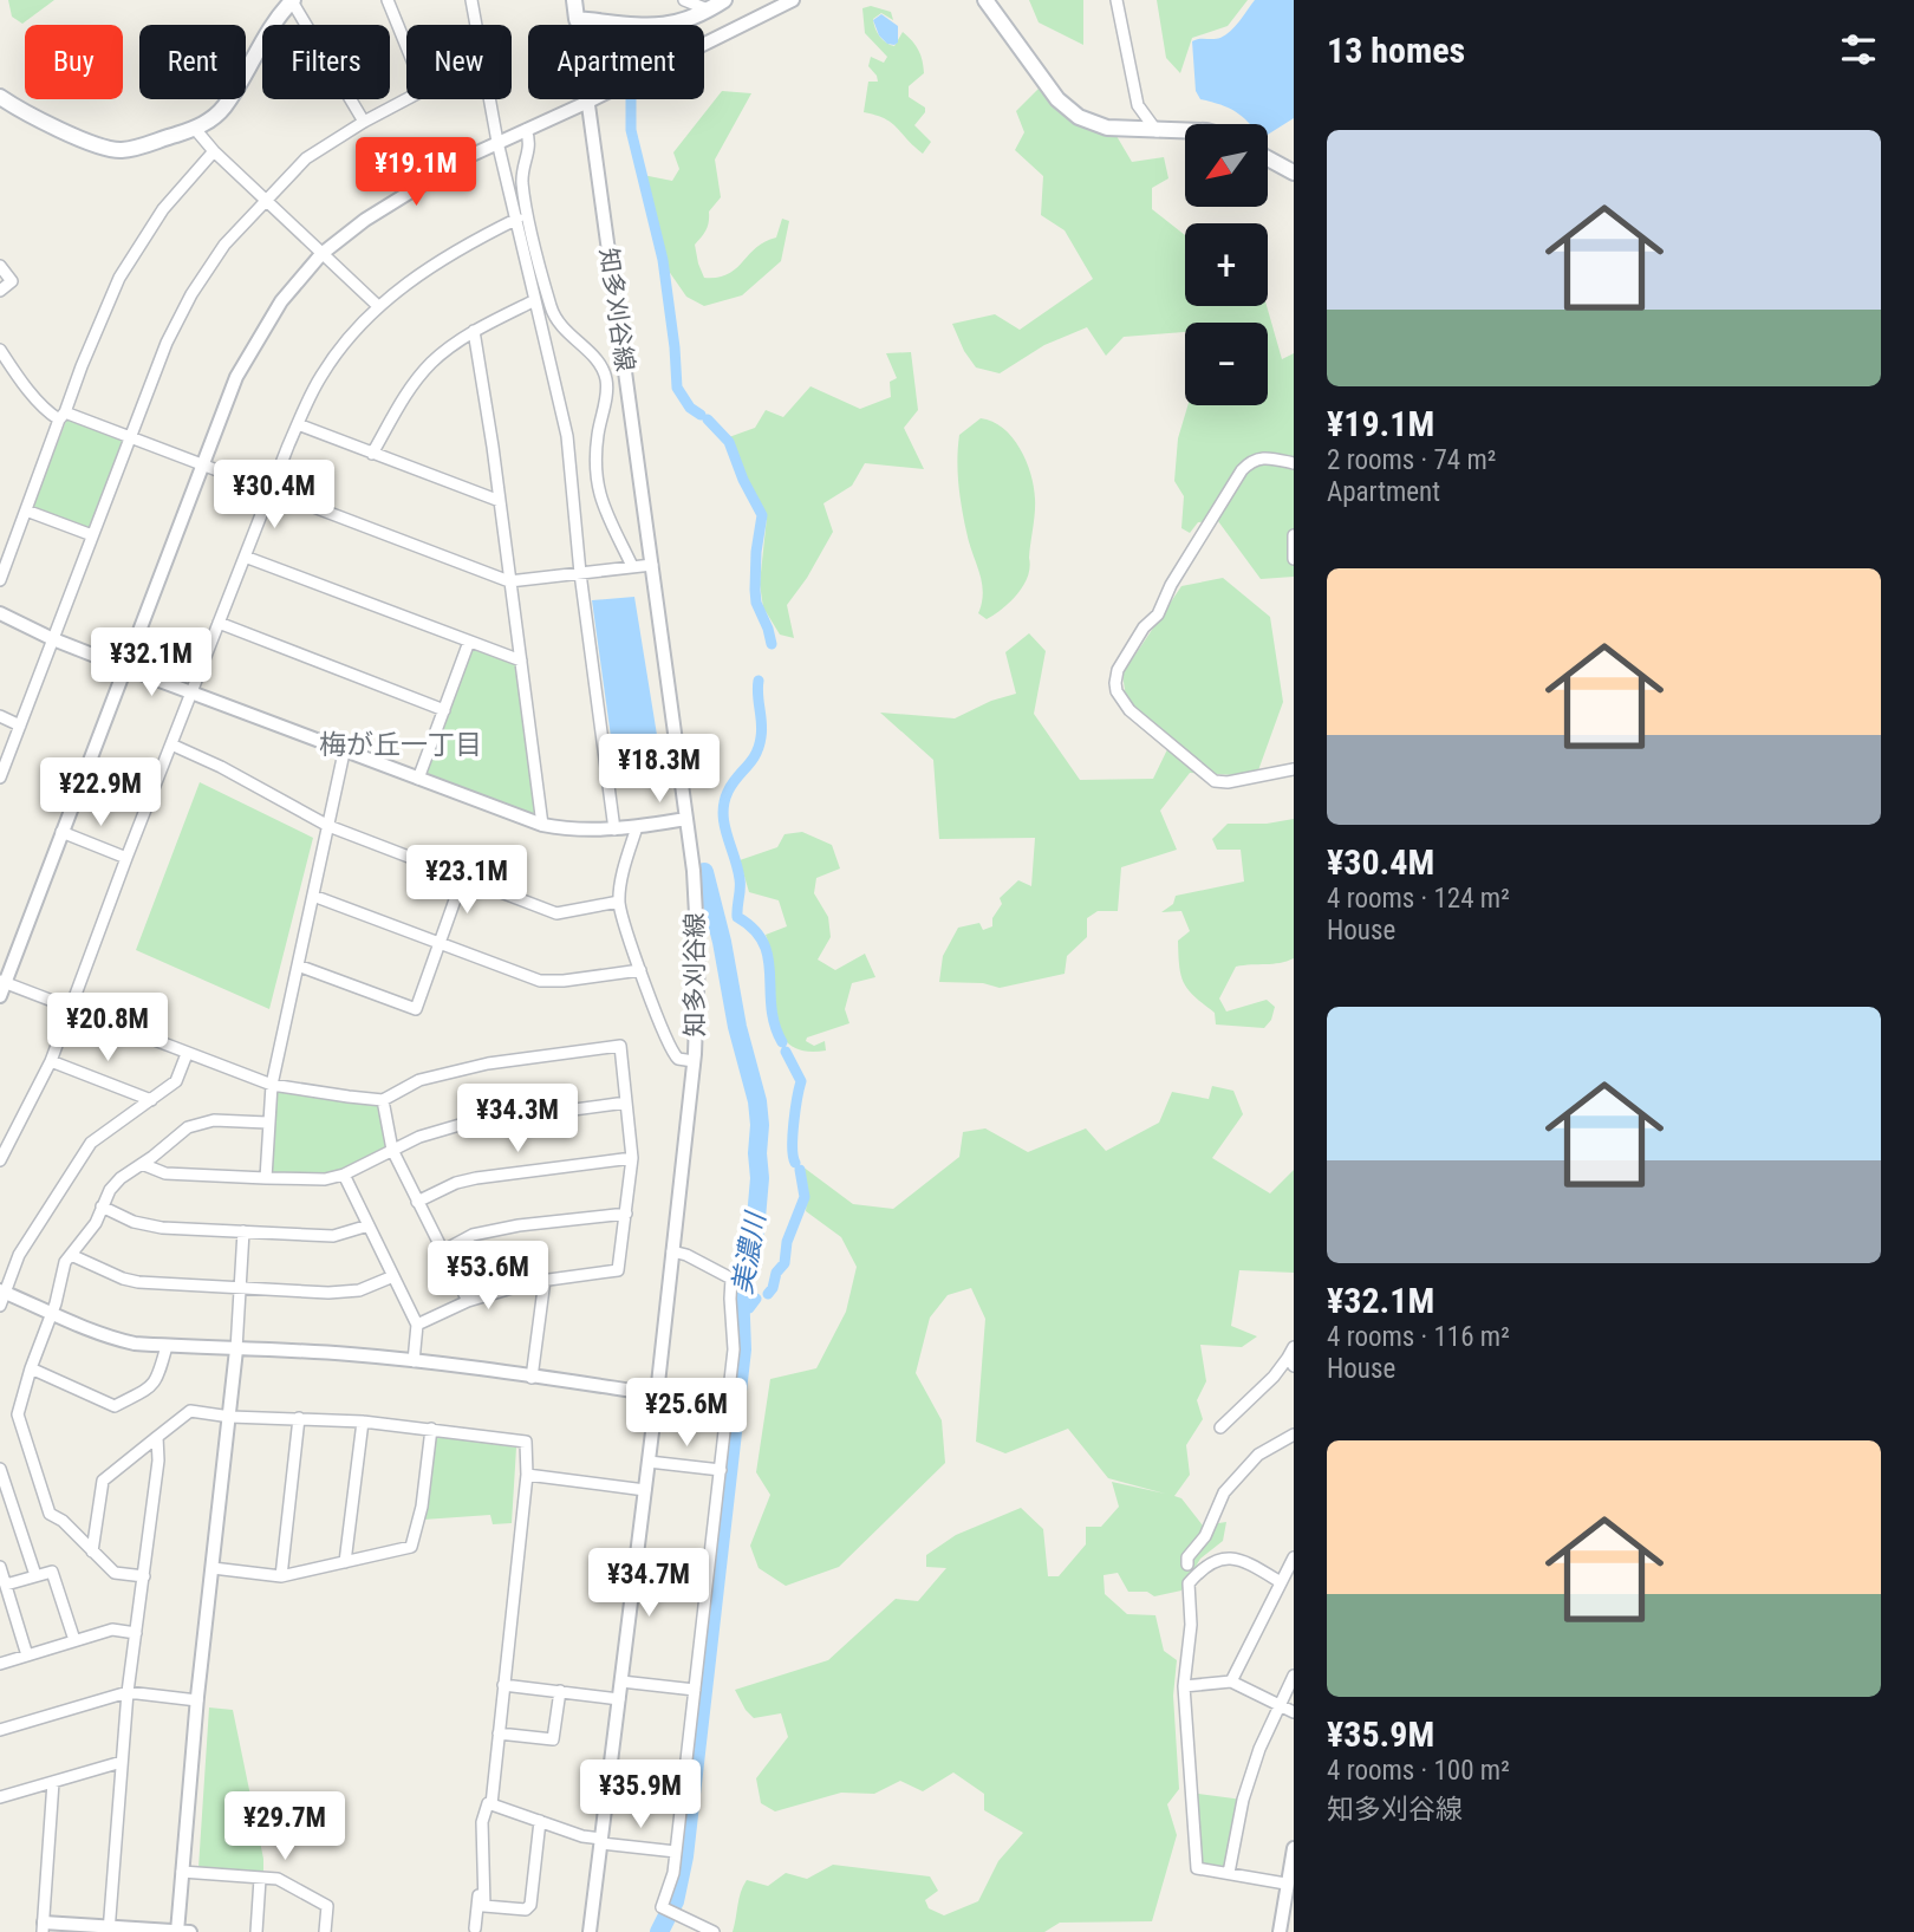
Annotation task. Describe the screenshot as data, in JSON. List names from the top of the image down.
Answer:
{
  "streets": {
    "street": ["知多刈谷線"]
  },
  "districts": ["梅が丘一丁目"],
  "water": ["美濃川"],
  "north": "bottom left",
  "page": {
    "heading": "13 homes",
    "chip": [
      "Buy",
      "Rent",
      "Filters",
      "New",
      "Apartment"
    ],
    "list": [
      {
        "name": "¥19.1M",
        "note": "2 rooms · 74 m² · Apartment"
      },
      {
        "name": "¥30.4M",
        "note": "4 rooms · 124 m² · House"
      },
      {
        "name": "¥32.1M",
        "note": "4 rooms · 116 m² · House"
      },
      {
        "name": "¥35.9M",
        "note": "4 rooms · 100 m² · 知多刈谷線"
      }
    ],
    "map_buttons": ["+", "−"],
    "price": [
      "¥19.1M",
      "¥30.4M",
      "¥32.1M",
      "¥18.3M",
      "¥22.9M",
      "¥23.1M",
      "¥20.8M",
      "¥34.3M",
      "¥53.6M",
      "¥25.6M",
      "¥34.7M",
      "¥35.9M",
      "¥29.7M"
    ]
  }
}
